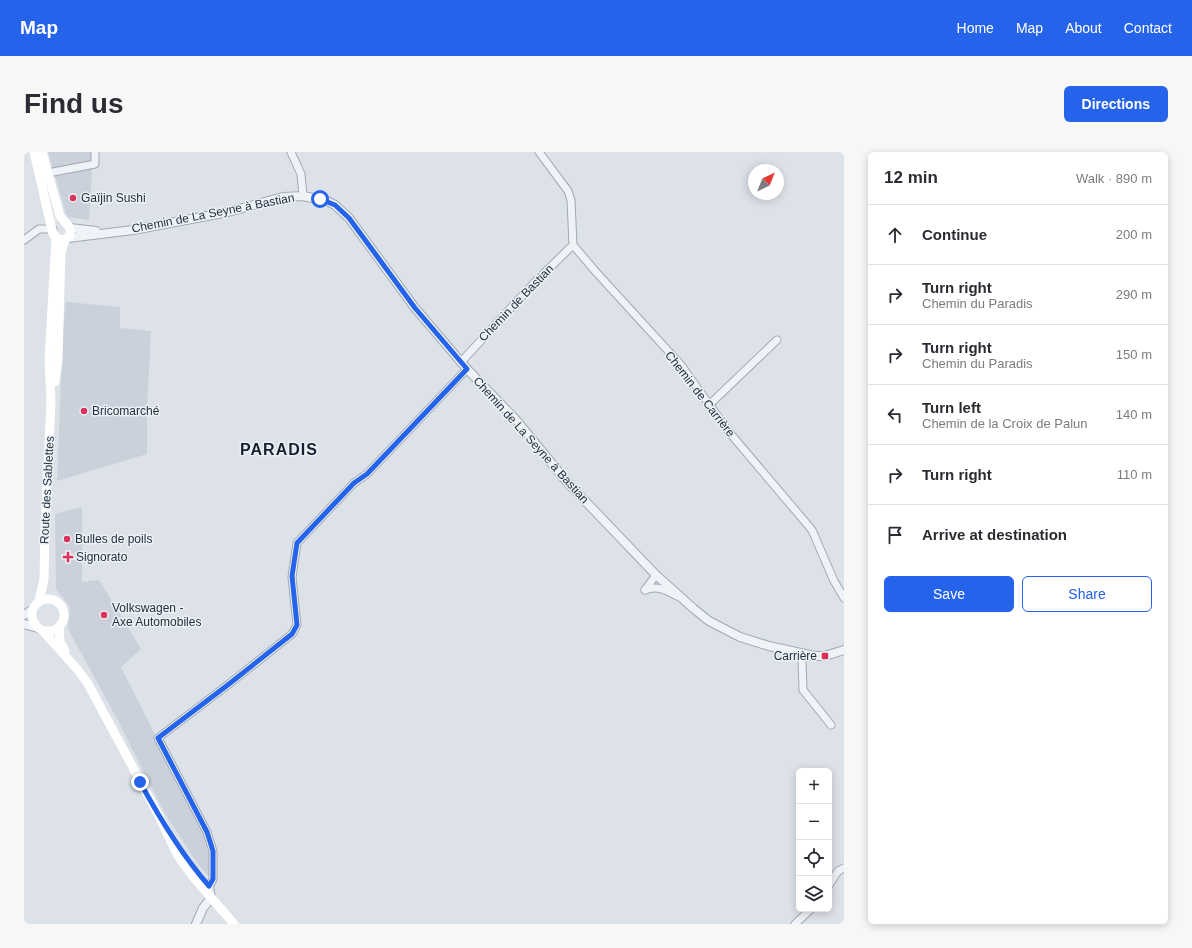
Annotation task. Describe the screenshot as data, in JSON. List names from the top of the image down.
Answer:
{
  "streets": {
    "main road": ["Route des Sablettes"],
    "street": ["Chemin de La Seyne à Bastian", "Chemin de Bastian", "Chemin de Carrière"]
  },
  "crossings": [
    ["Chemin de La Seyne à Bastian", "Chemin de Bastian"],
    ["Chemin de La Seyne à Bastian", "Route des Sablettes"],
    ["Chemin de Bastian", "Chemin de Carrière"]
  ],
  "districts": ["PARADIS"],
  "places": {
    "other": [
      "Gaïjin Sushi",
      "Bricomarché",
      "Bulles de poils",
      "Volkswagen - Axe Automobiles"
    ],
    "health": ["Signorato"],
    "transit": ["Carrière"]
  },
  "north": "top right",
  "page": {
    "header": "Map",
    "nav": [
      "Home",
      "Map",
      "About",
      "Contact"
    ],
    "buttons": [
      "Directions",
      ["Save", "Share"]
    ],
    "title": "Find us",
    "heading": ["12 min", "Walk · 890 m"],
    "list": [
      ["Continue", "200 m"],
      ["Turn right", "Chemin du Paradis", "290 m"],
      ["Turn right", "Chemin du Paradis", "150 m"],
      ["Turn left", "Chemin de la Croix de Palun", "140 m"],
      ["Turn right", "110 m"],
      "Arrive at destination"
    ],
    "map_buttons": ["+", "−"]
  }
}
